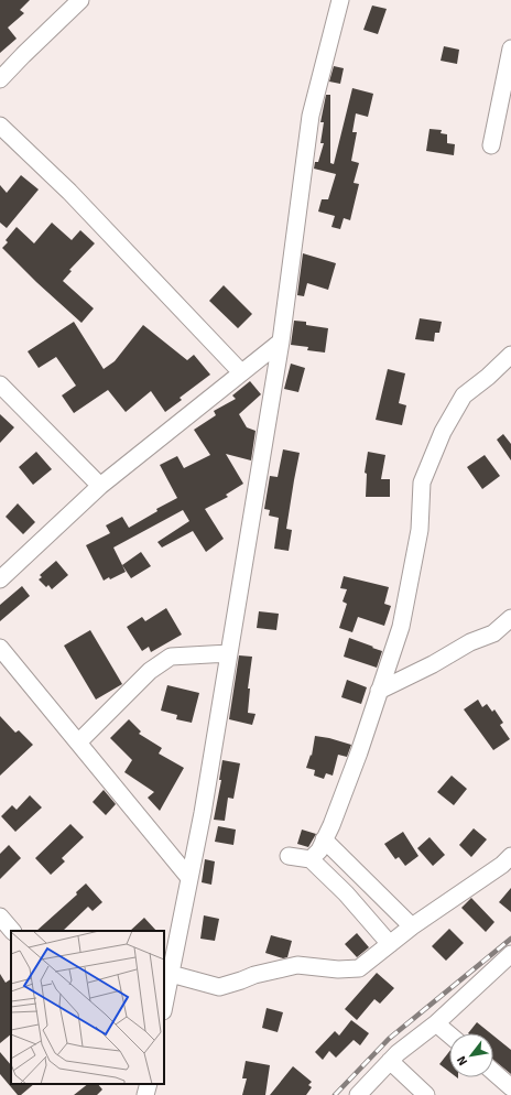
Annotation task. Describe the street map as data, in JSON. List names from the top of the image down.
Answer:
{
  "north": "bottom left"
}
